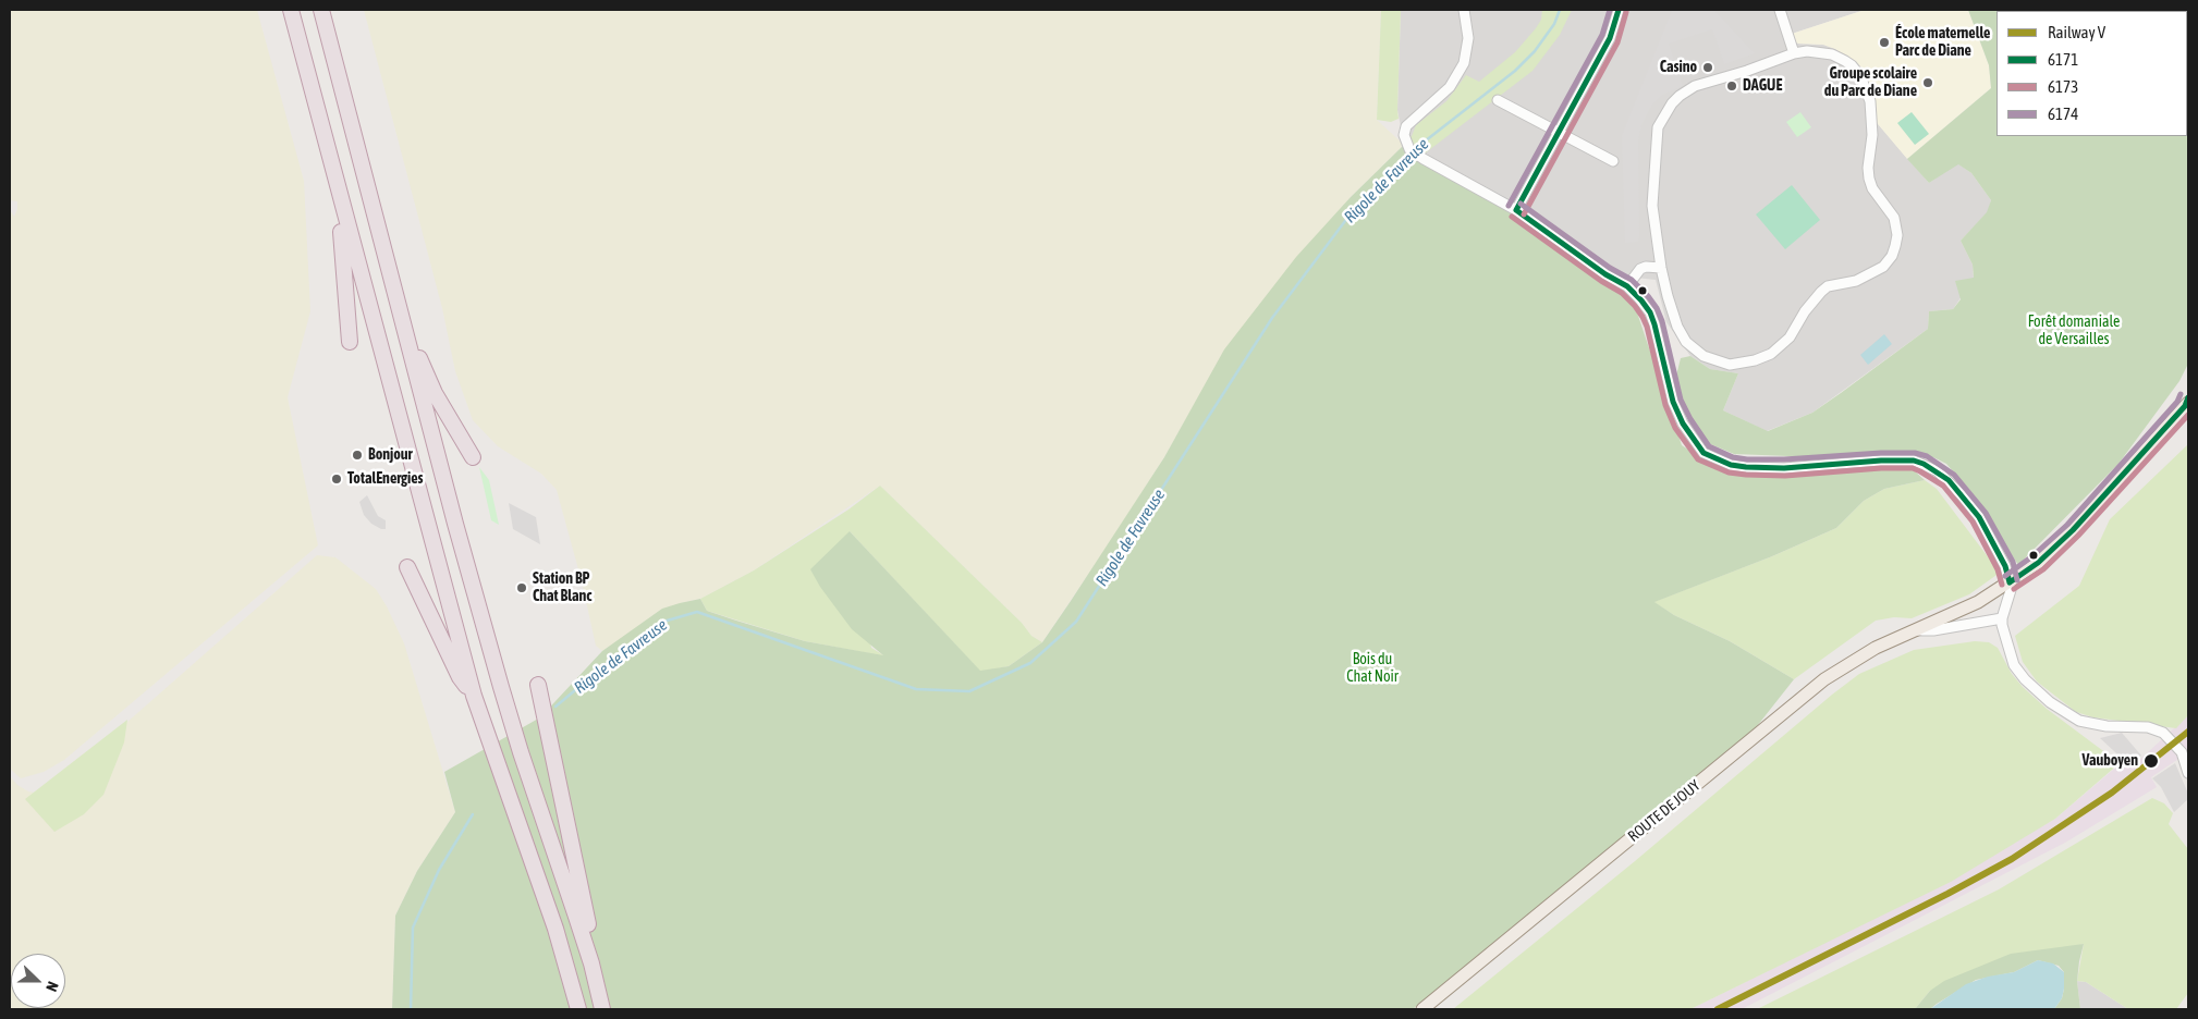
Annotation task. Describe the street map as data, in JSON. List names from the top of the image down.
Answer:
{
  "streets": {
    "main road": ["ROUTE DE JOUY"]
  },
  "water": ["Rigole de Favreuse"],
  "parks": ["Forêt domaniale de Versailles", "Bois du Chat Noir"],
  "places": [
    "École maternelle Parc de Diane",
    "Casino",
    "Groupe scolaire du Parc de Diane",
    "DAGUE",
    "Bonjour",
    "TotalEnergies",
    "Station BP Chat Blanc",
    "Vauboyen"
  ],
  "lines": [
    "transit line 6171",
    "transit line 6174",
    "transit line 6173",
    "rail line V"
  ],
  "legend": [
    "Railway V",
    "6171",
    "6173",
    "6174"
  ],
  "north": "right"
}
